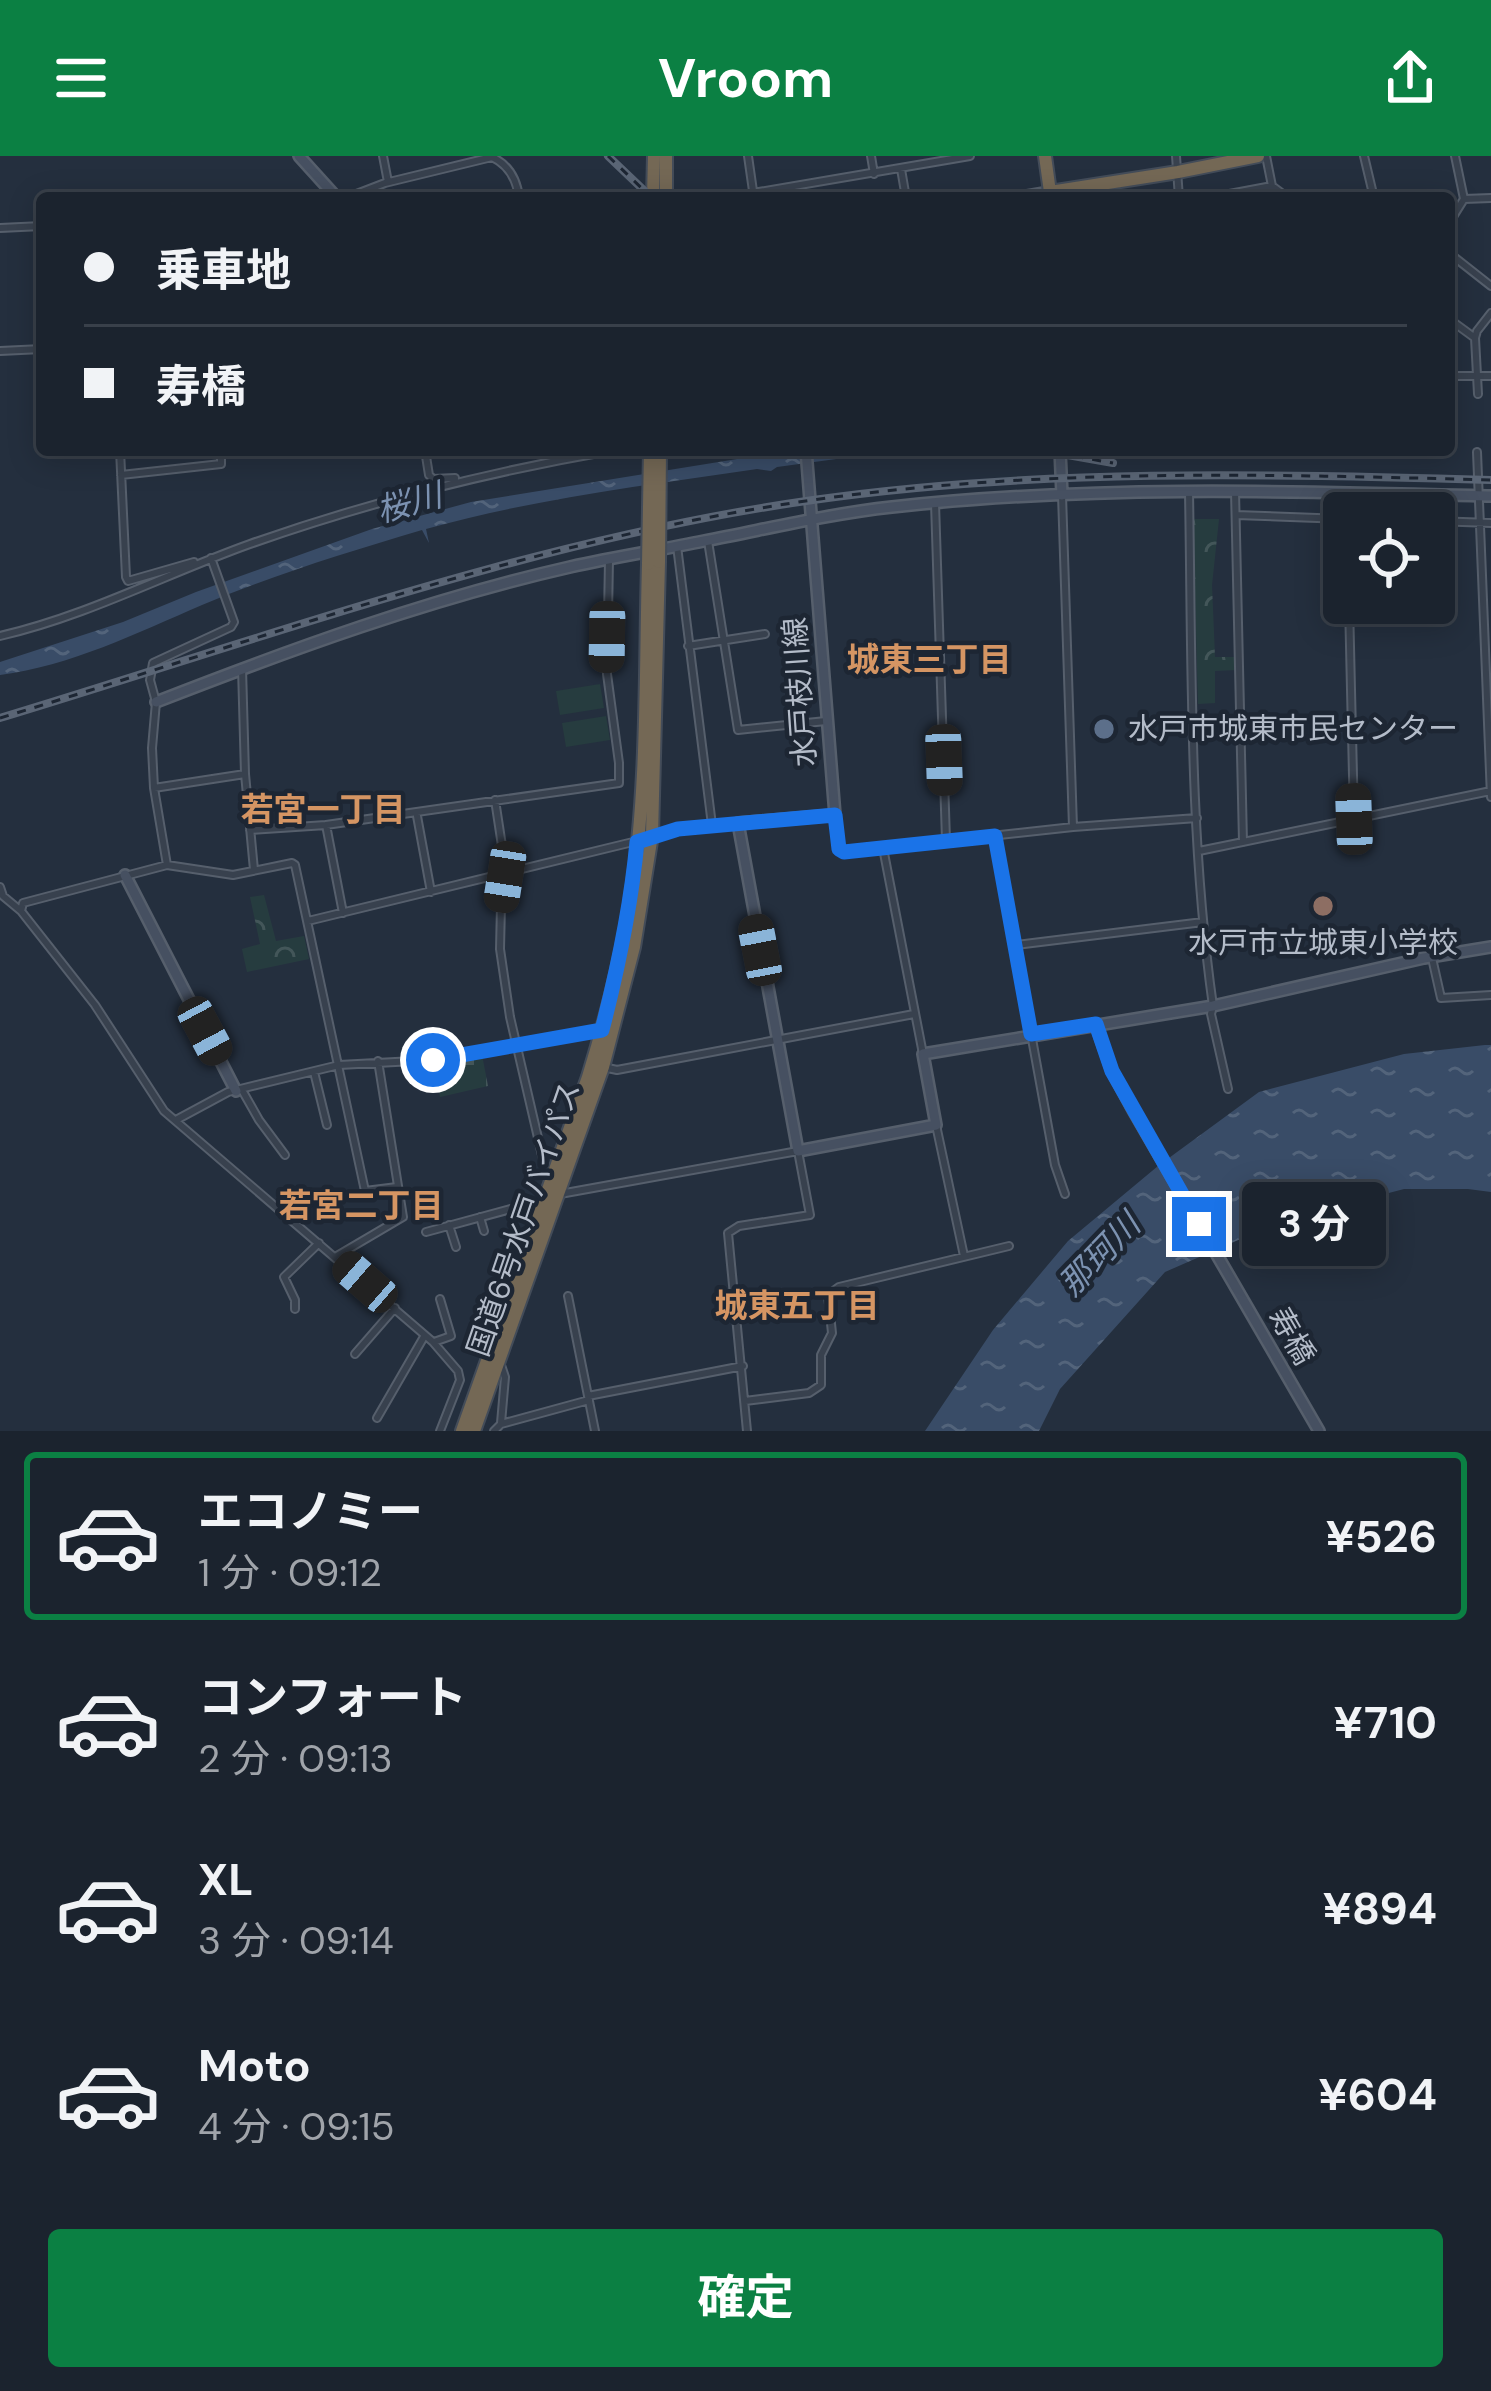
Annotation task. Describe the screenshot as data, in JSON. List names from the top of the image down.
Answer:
{
  "streets": {
    "highway": ["国道6号水戸バイパス"],
    "street": ["水戸枝川線", "寿橋"]
  },
  "districts": [
    "城東三丁目",
    "若宮一丁目",
    "若宮二丁目",
    "城東五丁目"
  ],
  "water": ["桜川", "那珂川"],
  "places": ["水戸市城東市民センター", "水戸市立城東小学校"],
  "page": {
    "header": "Vroom",
    "banner": ["乗車地", "寿橋"],
    "bubble": "3 分",
    "list": [
      {
        "name": "エコノミー",
        "note": "1 分 · 09:12",
        "value": "¥526"
      },
      {
        "name": "コンフォート",
        "note": "2 分 · 09:13",
        "value": "¥710"
      },
      {
        "name": "XL",
        "note": "3 分 · 09:14",
        "value": "¥894"
      },
      {
        "name": "Moto",
        "note": "4 分 · 09:15",
        "value": "¥604"
      }
    ],
    "buttons": "確定"
  }
}
